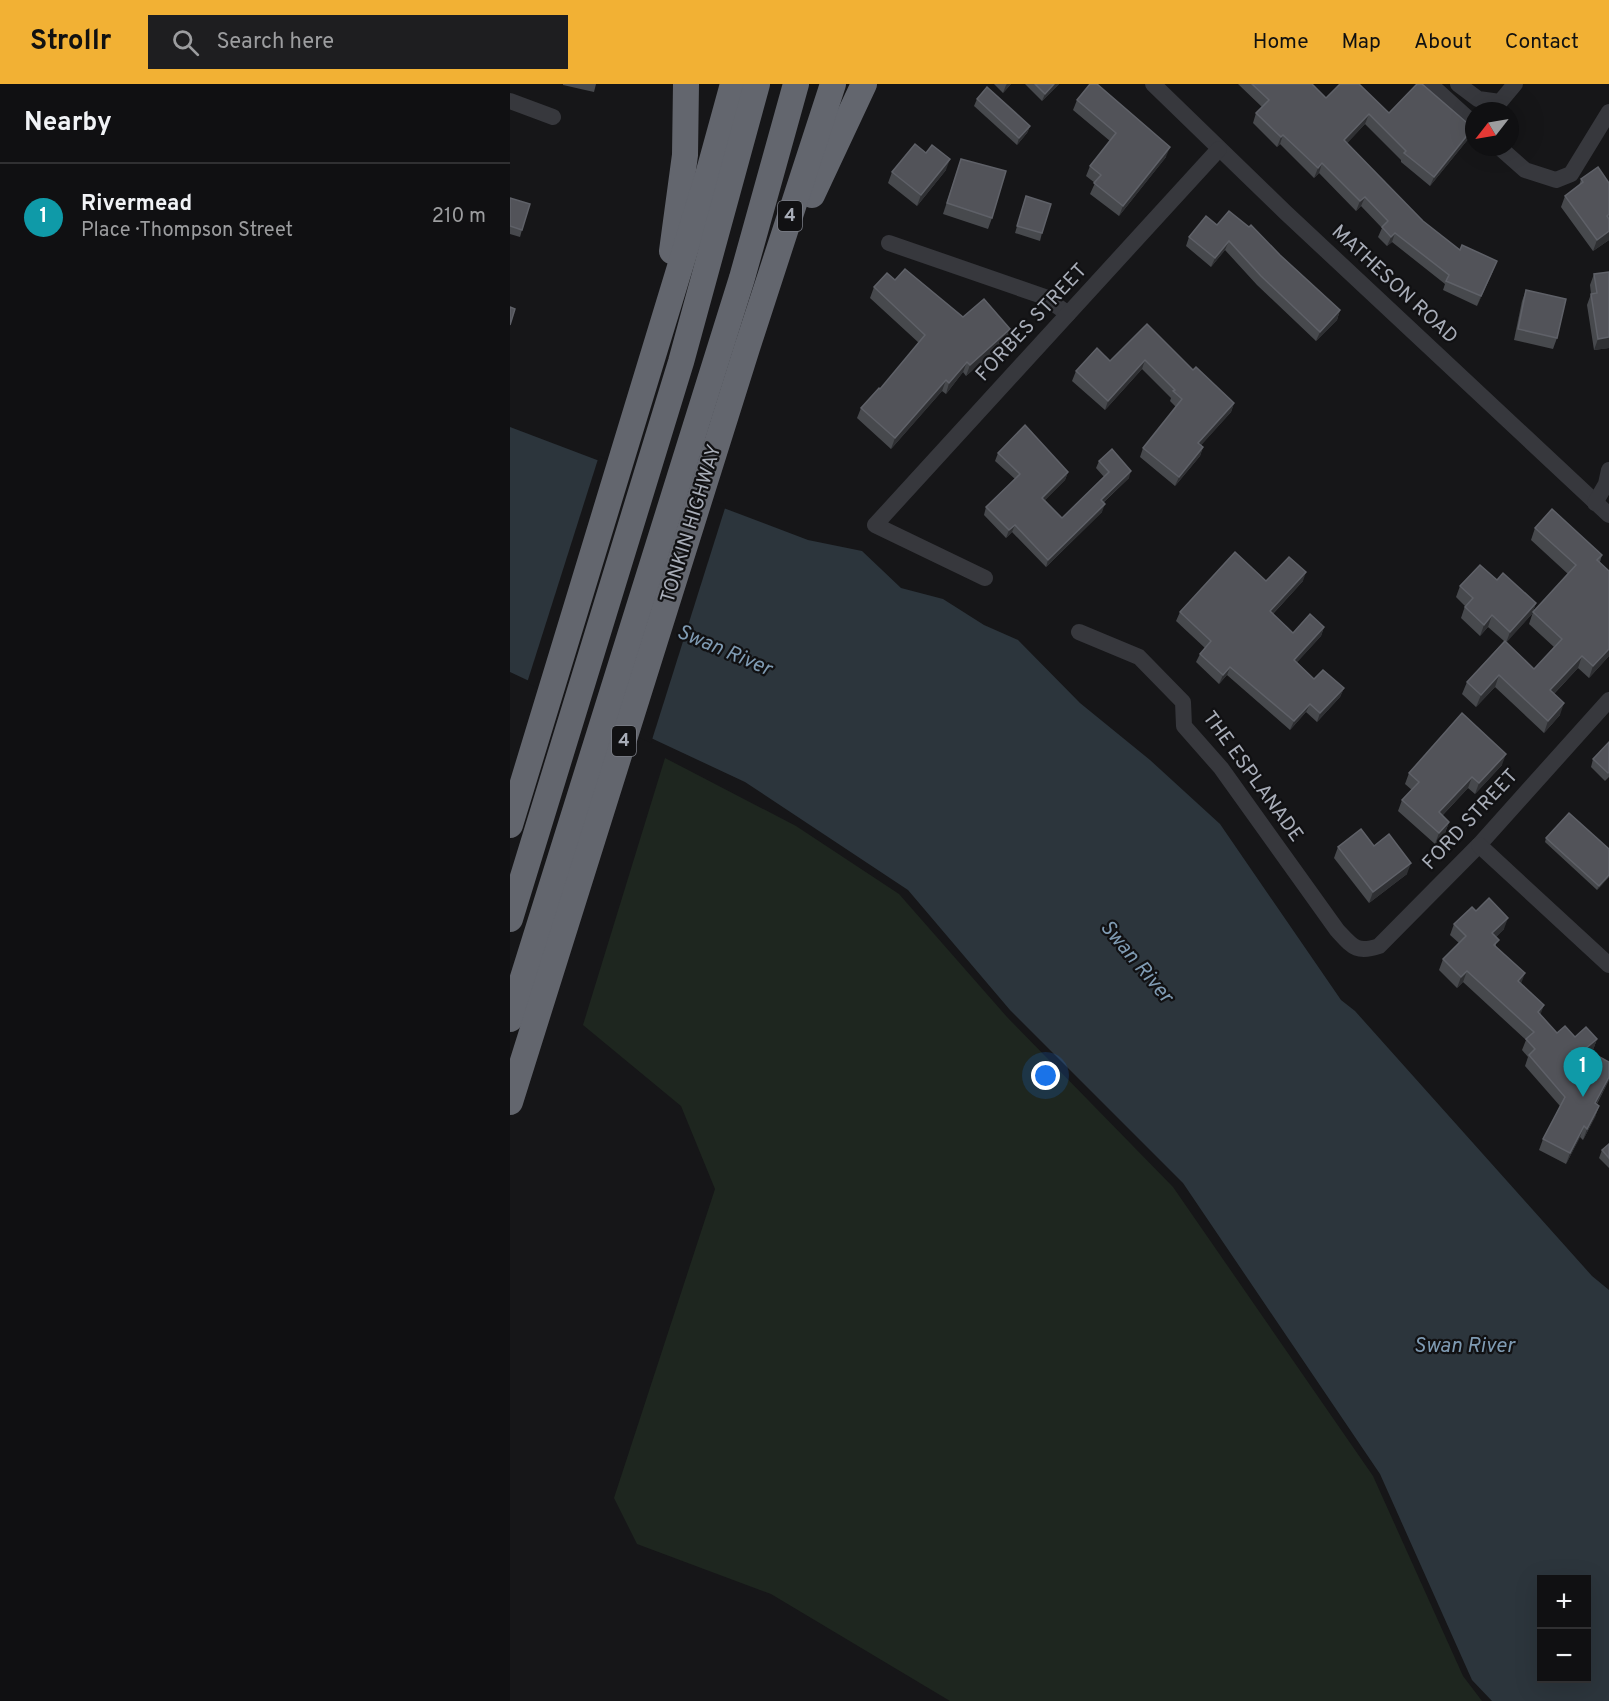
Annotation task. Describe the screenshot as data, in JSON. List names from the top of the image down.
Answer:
{
  "streets": {
    "highway": ["4", "TONKIN HIGHWAY"],
    "street": [
      "MATHESON ROAD",
      "FORBES STREET",
      "THE ESPLANADE",
      "FORD STREET"
    ]
  },
  "crossings": [
    ["MATHESON ROAD", "FORBES STREET"],
    ["THE ESPLANADE", "FORD STREET"]
  ],
  "water": ["Swan River"],
  "north": "bottom left",
  "page": {
    "header": "Strollr",
    "search": "Search here",
    "nav": [
      "Home",
      "Map",
      "About",
      "Contact"
    ],
    "heading": "Nearby",
    "list": [
      {
        "mark": "1",
        "name": "Rivermead",
        "note": "Place · Thompson Street",
        "value": "210 m"
      }
    ],
    "pins": "1",
    "map_buttons": ["+", "−"]
  }
}
